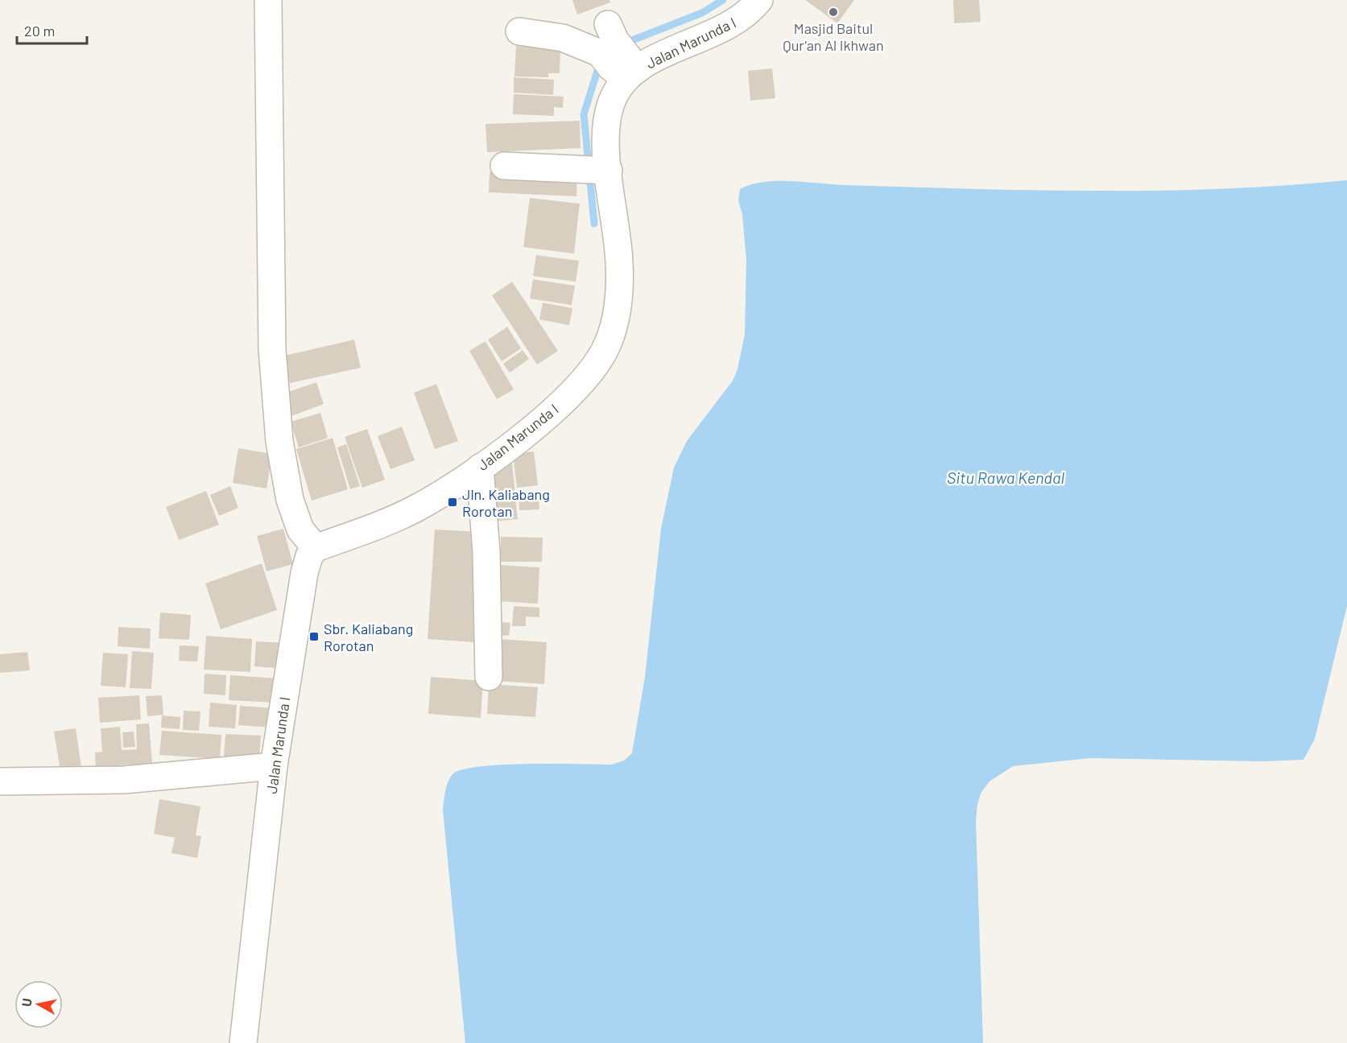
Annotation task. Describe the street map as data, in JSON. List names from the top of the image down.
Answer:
{
  "streets": {
    "street": ["Jalan Marunda I"]
  },
  "water": ["Situ Rawa Kendal"],
  "places": {
    "other": ["Masjid Baitul Qur'an Al Ikhwan"],
    "transit": ["Jln. Kaliabang Rorotan", "Sbr. Kaliabang Rorotan"]
  },
  "scale_bar": "20 m",
  "north": "left"
}
